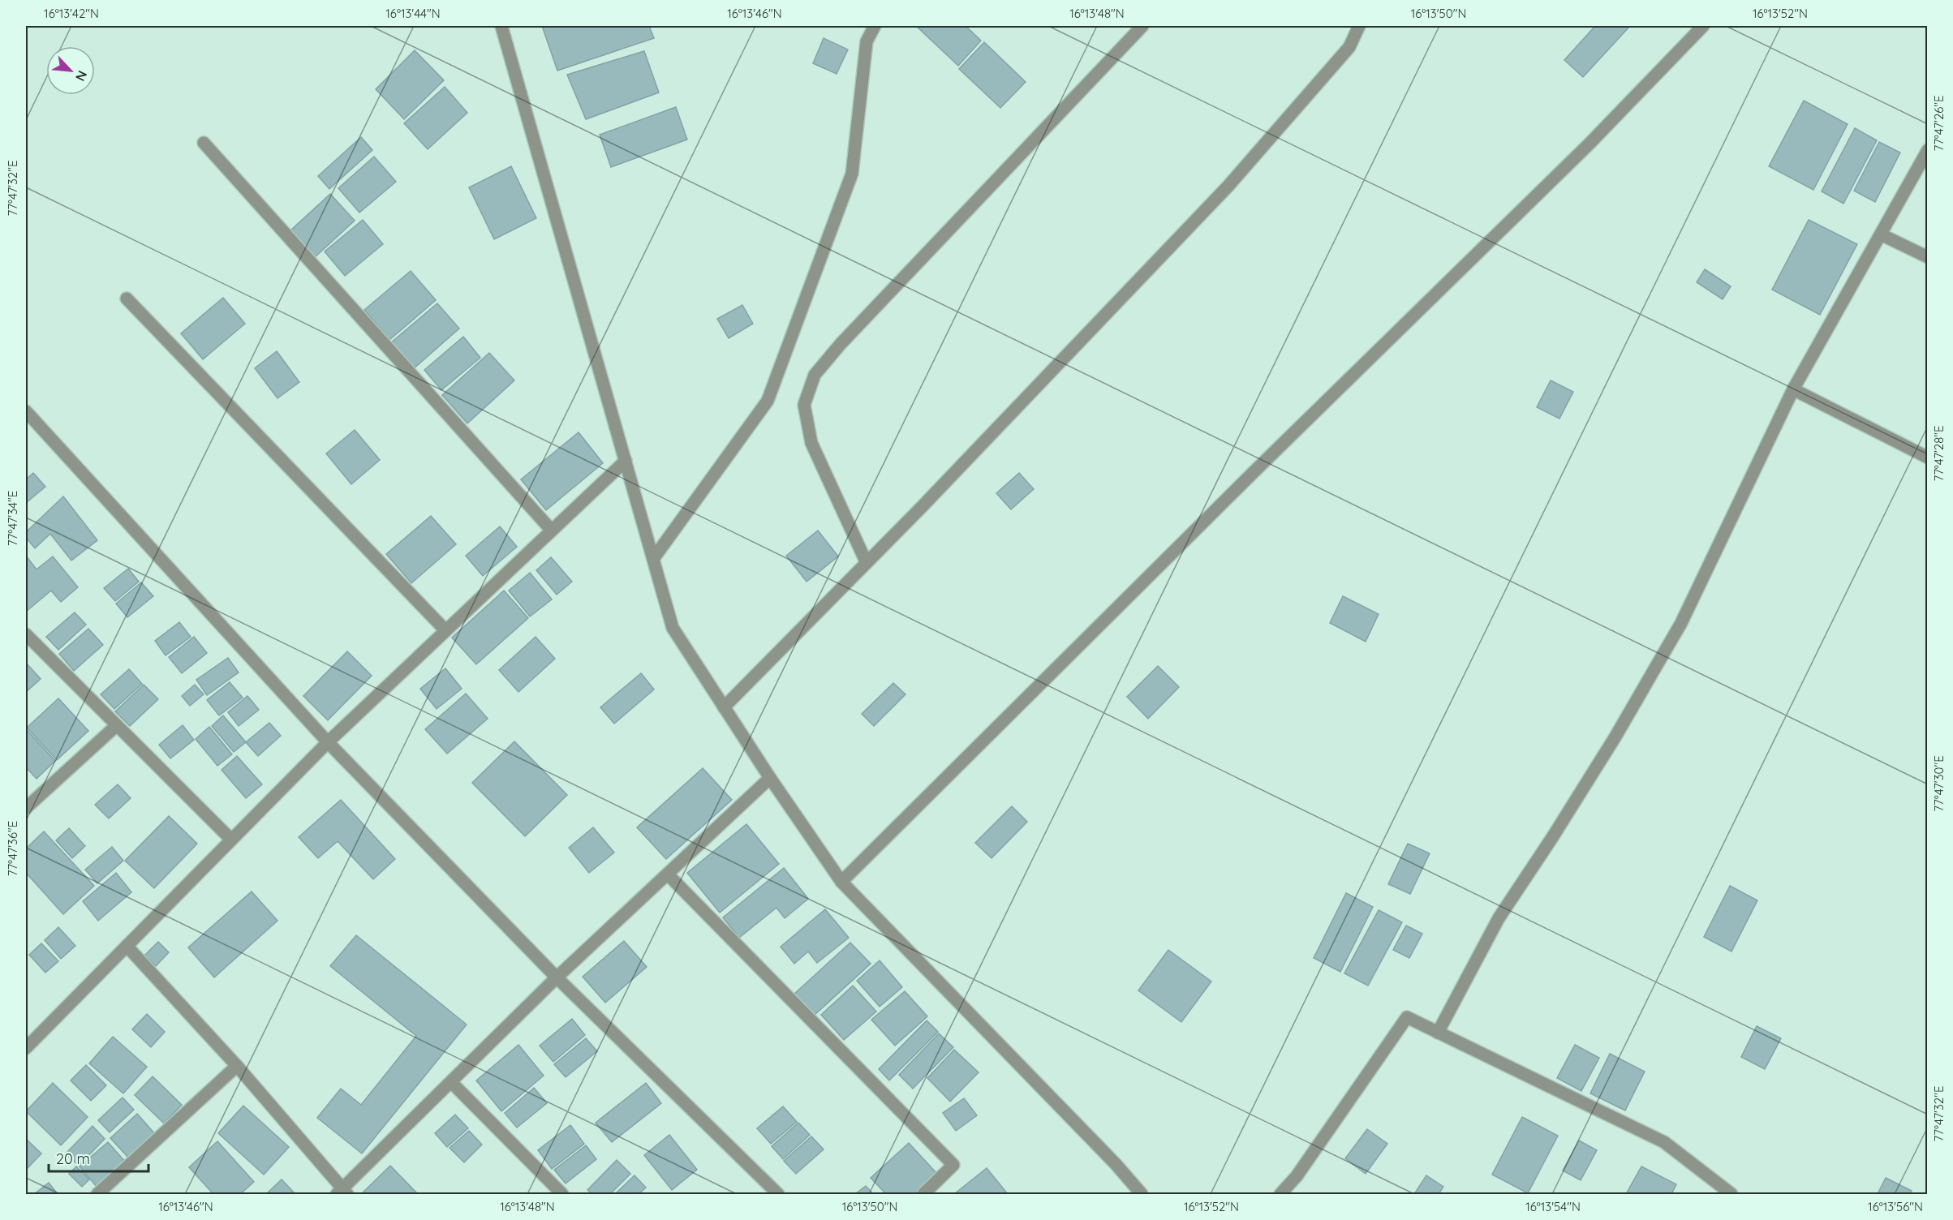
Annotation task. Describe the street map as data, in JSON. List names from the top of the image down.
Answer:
{
  "scale_bar": "20 m",
  "north": "bottom right",
  "coordinates": [
    "16°13'42\"N",
    "16°13'44\"N",
    "16°13'46\"N",
    "16°13'48\"N",
    "16°13'50\"N",
    "16°13'52\"N",
    "77°47'26\"E",
    "77°47'32\"E",
    "77°47'28\"E",
    "77°47'34\"E",
    "77°47'30\"E",
    "77°47'36\"E",
    "16°13'54\"N",
    "16°13'56\"N"
  ]
}
